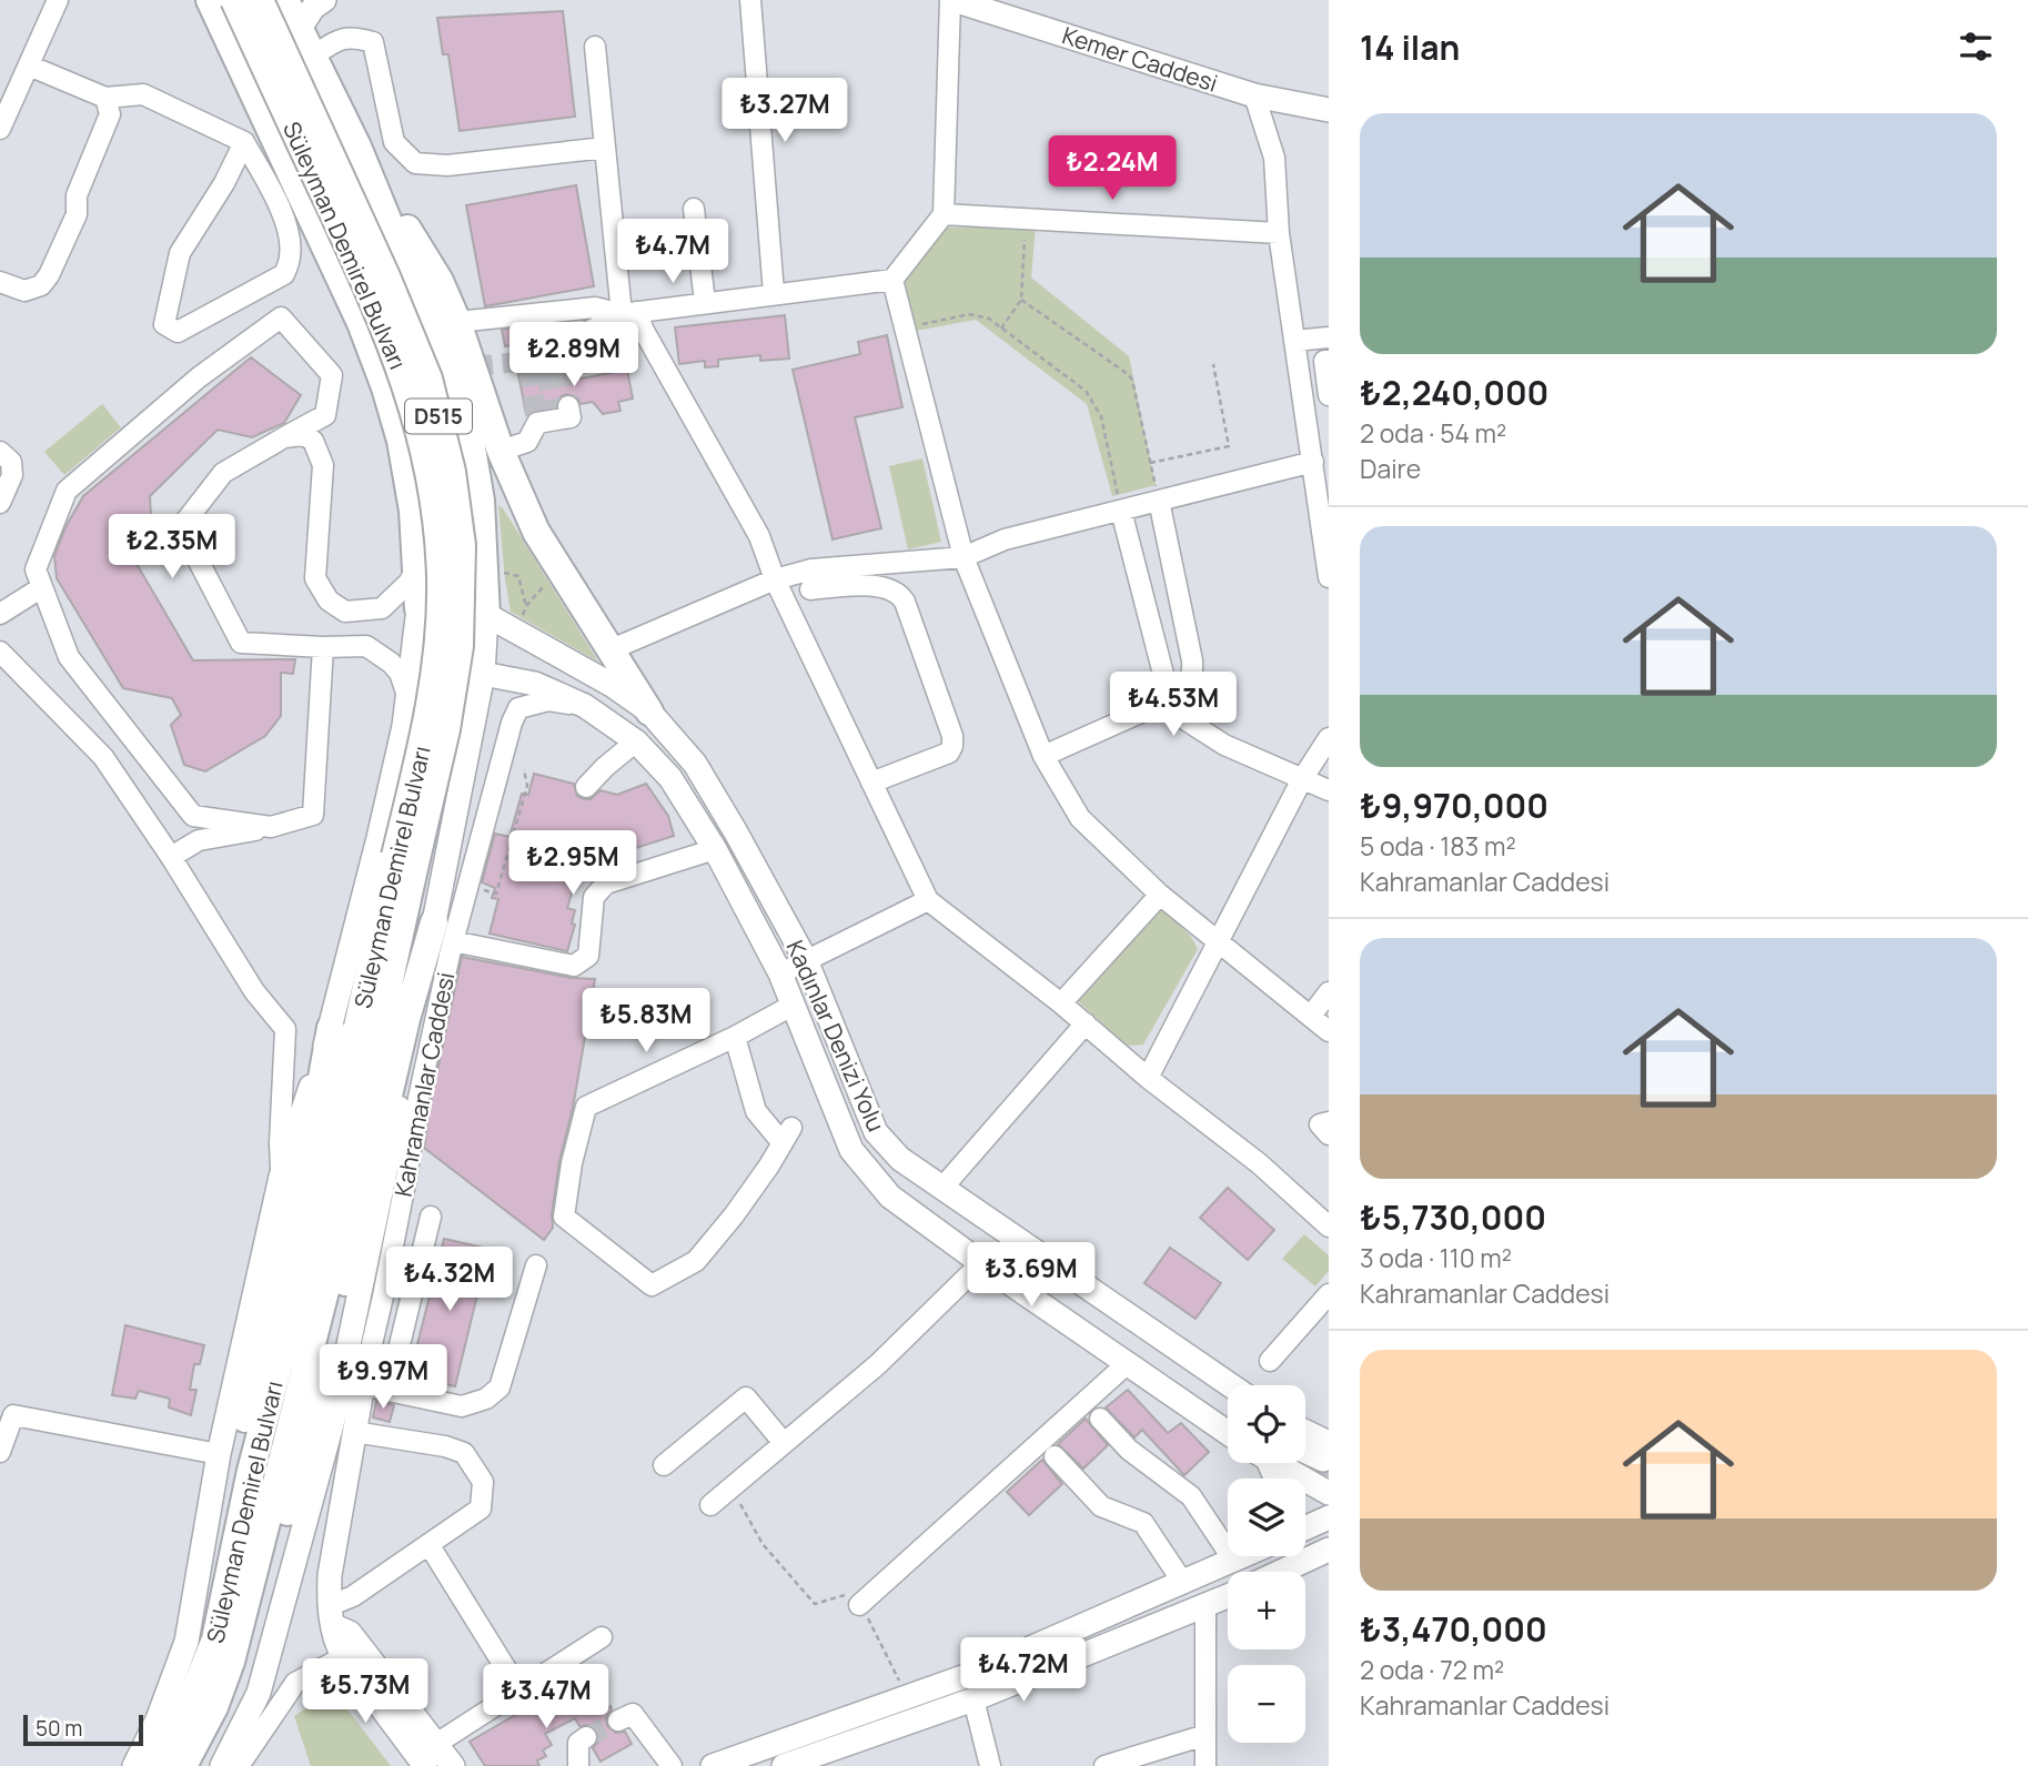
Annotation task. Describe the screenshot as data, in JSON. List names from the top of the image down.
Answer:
{
  "streets": {
    "highway": ["Süleyman Demirel Bulvarı", "D515"],
    "main road": ["Kemer Caddesi", "Kadınlar Denizi Yolu"],
    "street": ["Kahramanlar Caddesi"]
  },
  "crossings": [
    ["Kadınlar Denizi Yolu", "Kahramanlar Caddesi"]
  ],
  "scale_bar": "50 m",
  "page": {
    "heading": "14 ilan",
    "price": [
      "₺3.27M",
      "₺2.24M",
      "₺4.7M",
      "₺2.89M",
      "₺2.35M",
      "₺4.53M",
      "₺2.95M",
      "₺5.83M",
      "₺3.69M",
      "₺4.32M",
      "₺9.97M",
      "₺4.72M",
      "₺5.73M",
      "₺3.47M"
    ],
    "list": [
      {
        "name": "₺2,240,000",
        "note": "2 oda · 54 m² · Daire"
      },
      {
        "name": "₺9,970,000",
        "note": "5 oda · 183 m² · Kahramanlar Caddesi"
      },
      {
        "name": "₺5,730,000",
        "note": "3 oda · 110 m² · Kahramanlar Caddesi"
      },
      {
        "name": "₺3,470,000",
        "note": "2 oda · 72 m² · Kahramanlar Caddesi"
      }
    ],
    "map_buttons": ["+", "−"],
    "scale": "50 m"
  }
}
